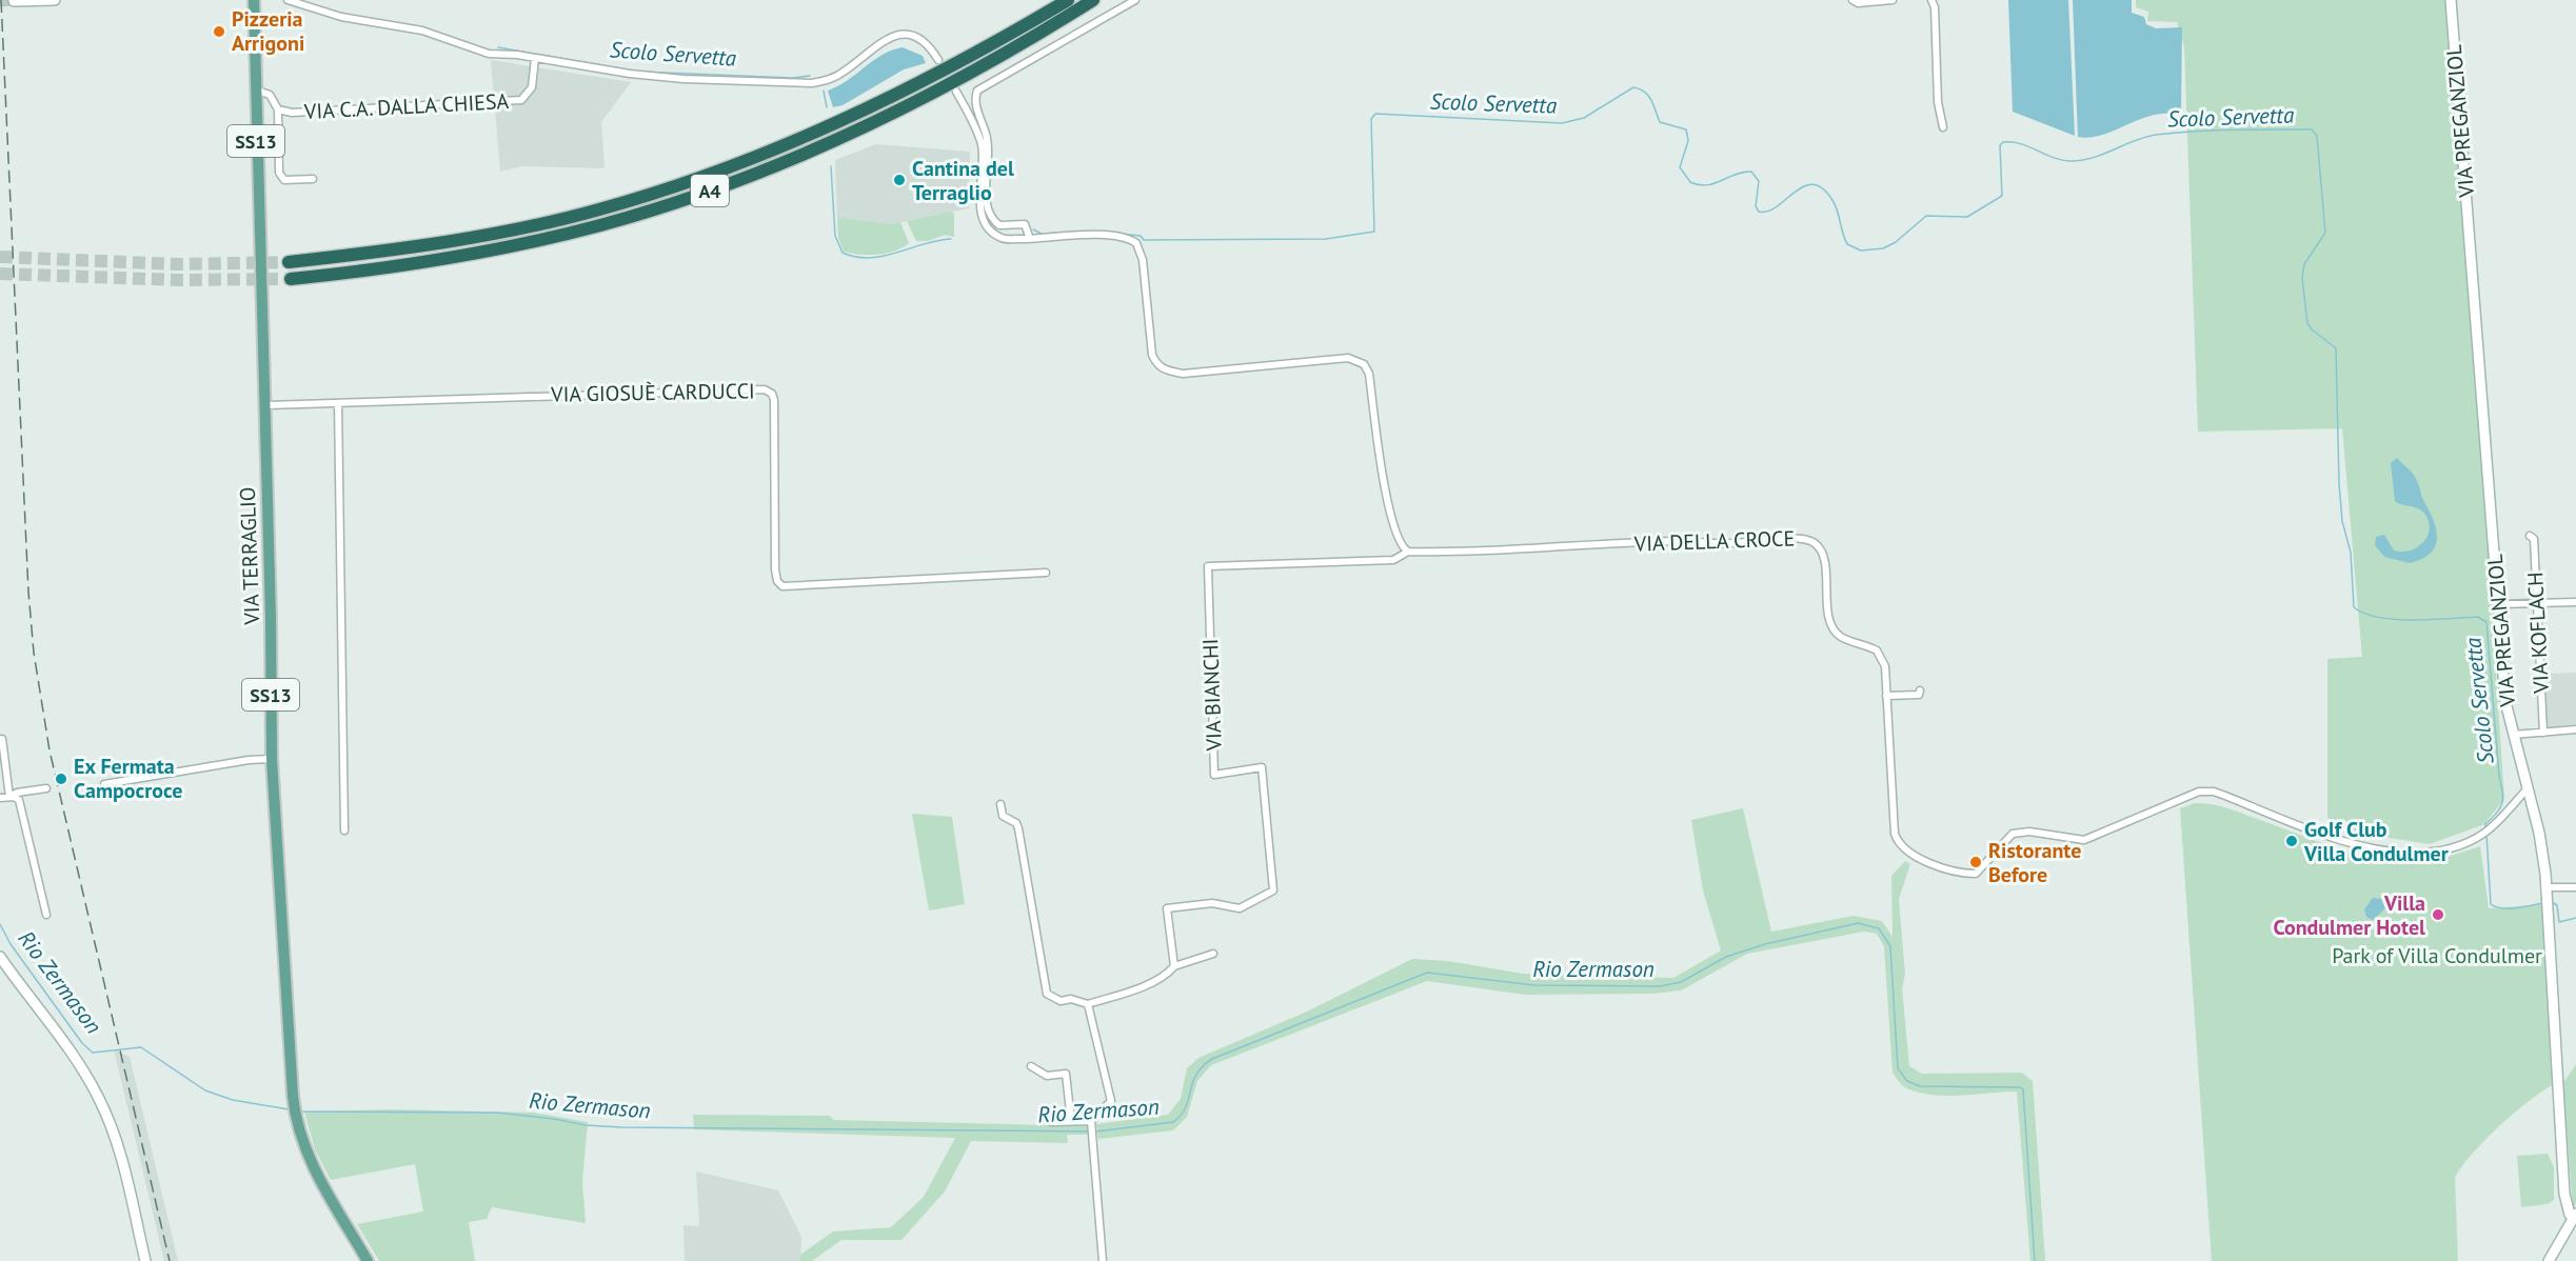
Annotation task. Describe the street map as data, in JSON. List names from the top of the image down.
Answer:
{
  "streets": {
    "highway": ["A4"],
    "main road": ["SS13", "VIA TERRAGLIO"],
    "street": [
      "VIA C.A. DALLA CHIESA",
      "VIA PREGANZIOL",
      "VIA GIOSUÈ CARDUCCI",
      "VIA DELLA CROCE",
      "VIA KOFLACH",
      "VIA BIANCHI"
    ]
  },
  "crossings": [
    ["VIA C.A. DALLA CHIESA", "VIA TERRAGLIO"],
    ["VIA PREGANZIOL", "VIA DELLA CROCE"],
    ["VIA GIOSUÈ CARDUCCI", "VIA TERRAGLIO"],
    ["VIA DELLA CROCE", "VIA BIANCHI"]
  ],
  "water": ["Scolo Servetta", "Rio Zermason"],
  "parks": ["Park of Villa Condulmer"],
  "places": [
    "Pizzeria Arrigoni",
    "Cantina del Terraglio",
    "Ex Fermata Campocroce",
    "Golf Club Villa Condulmer",
    "Ristorante Before",
    "Villa Condulmer Hotel"
  ]
}
